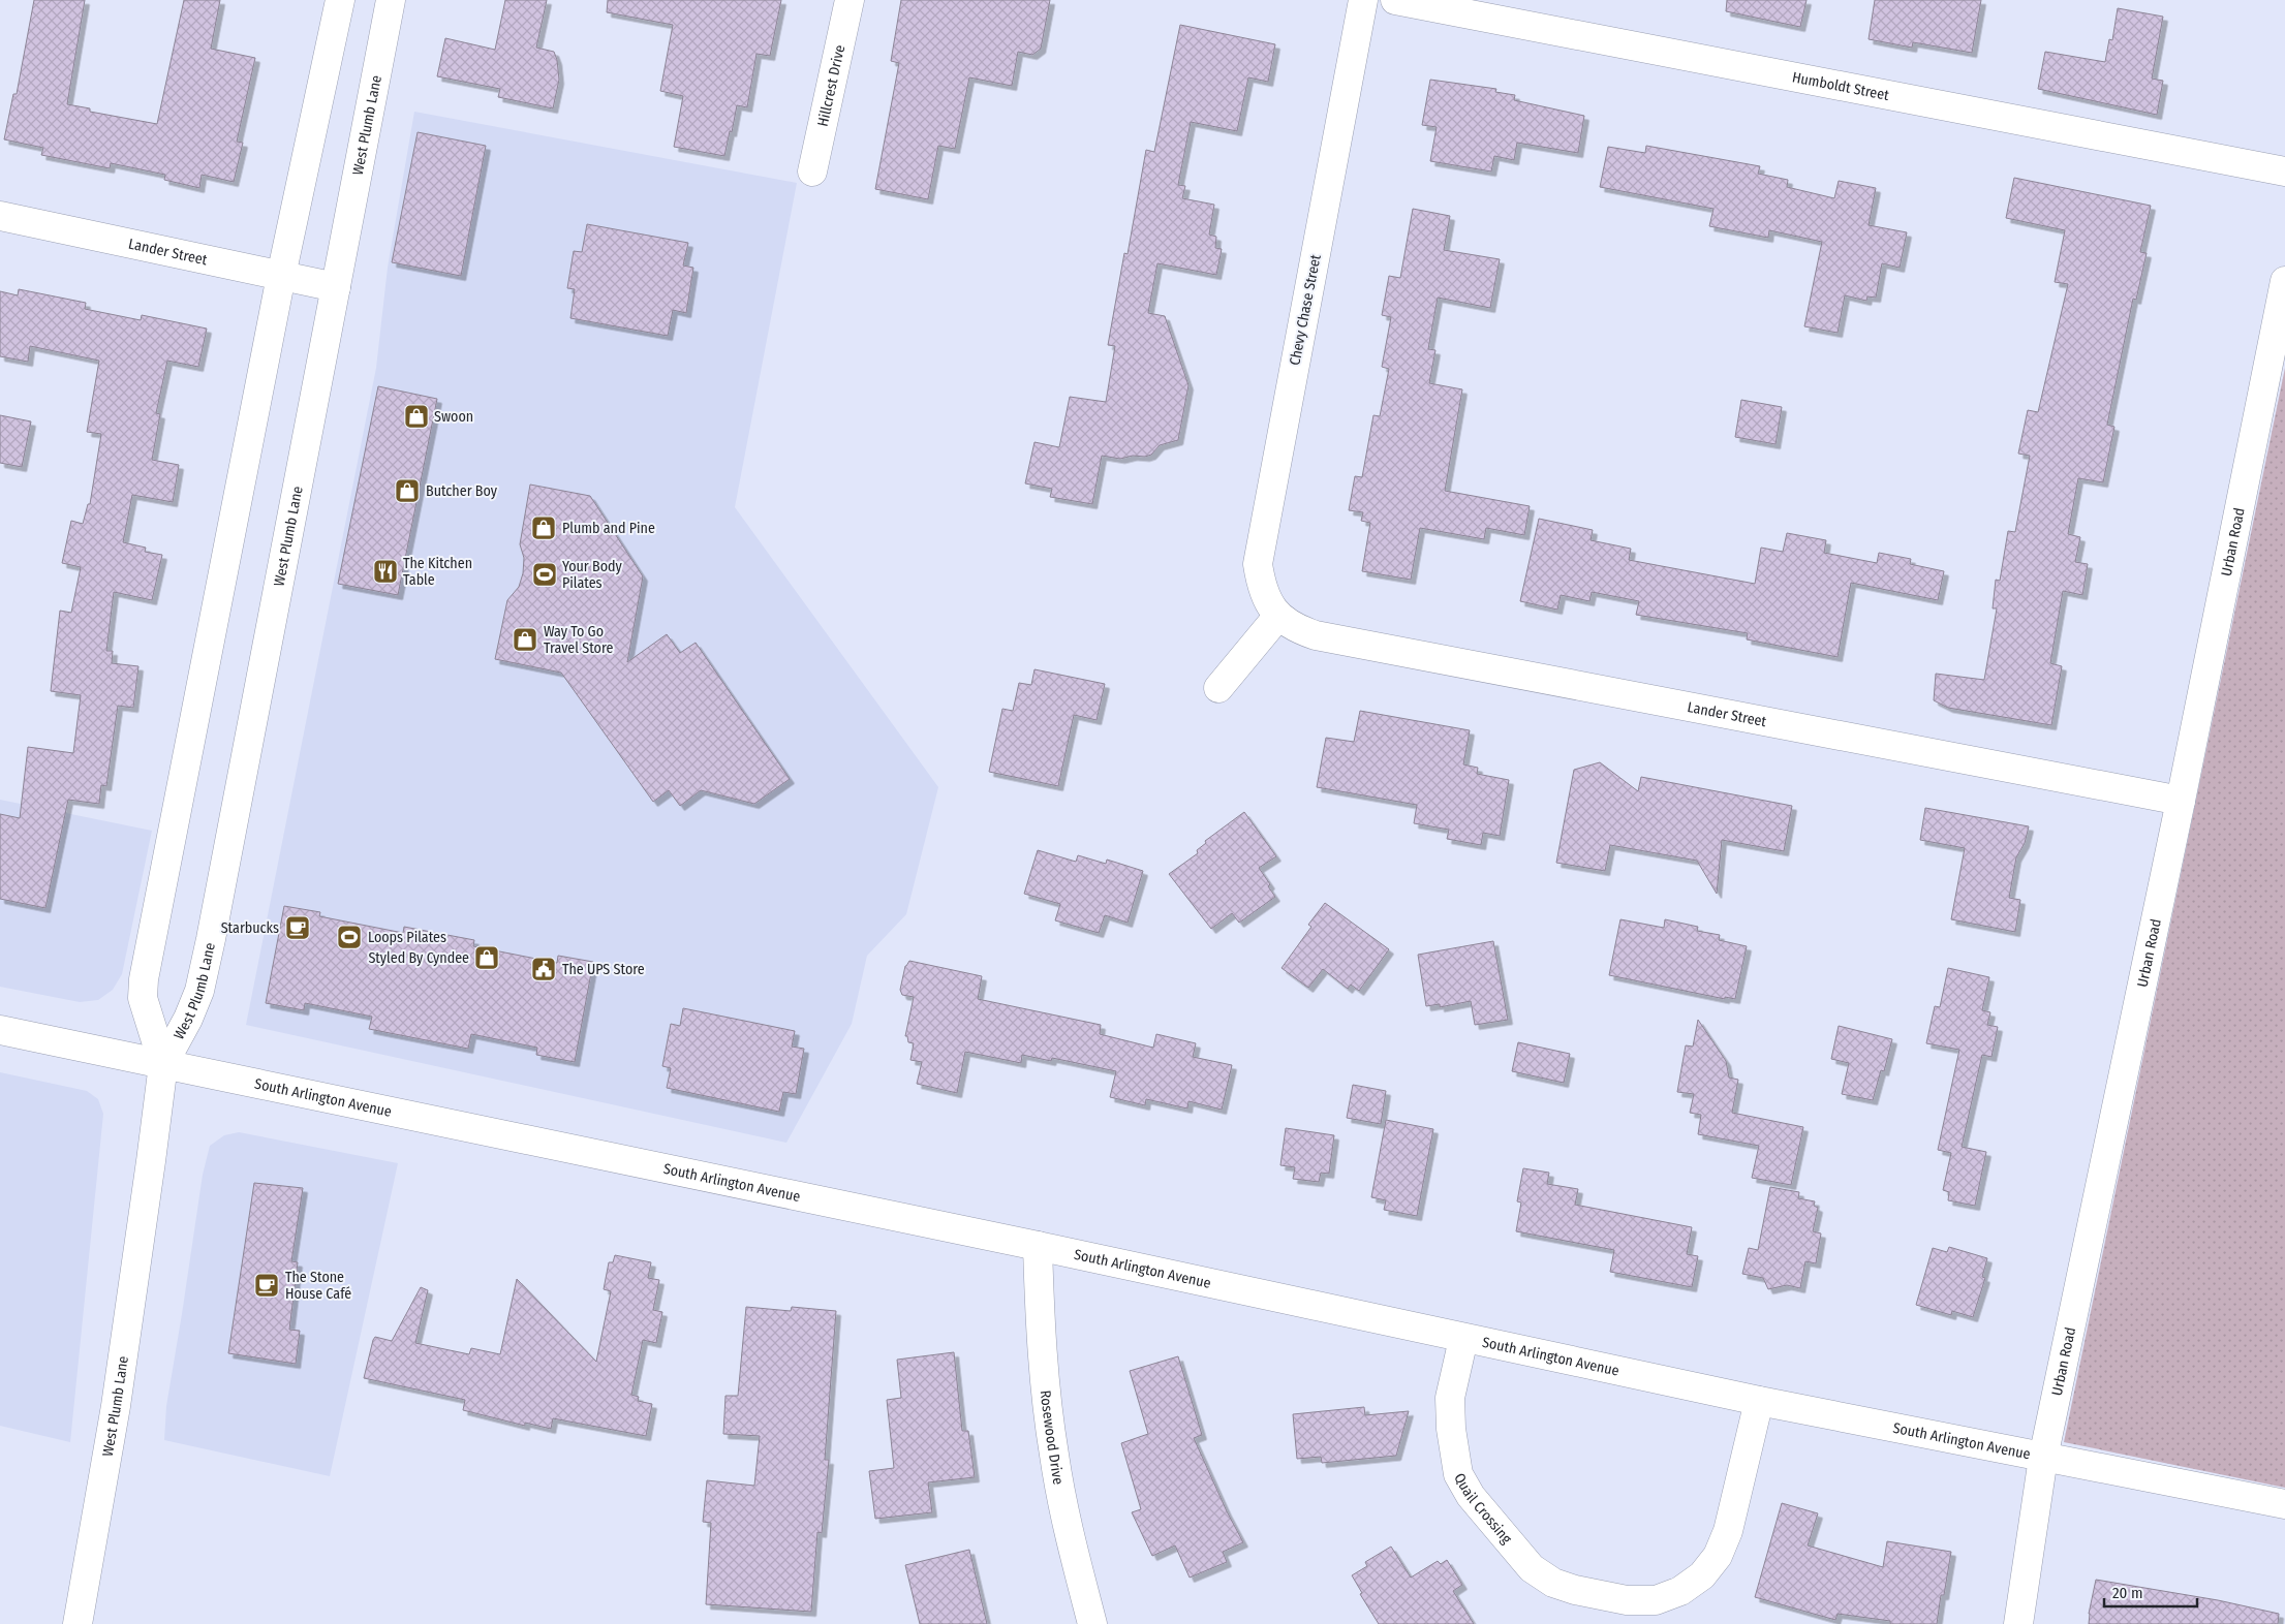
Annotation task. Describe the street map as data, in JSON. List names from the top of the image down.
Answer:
{
  "streets": {
    "street": [
      "Hillcrest Drive",
      "Humboldt Street",
      "West Plumb Lane",
      "Lander Street",
      "Chevy Chase Street",
      "Urban Road",
      "South Arlington Avenue",
      "Rosewood Drive",
      "Quail Crossing"
    ]
  },
  "crossings": [
    ["West Plumb Lane", "Lander Street"],
    ["West Plumb Lane", "South Arlington Avenue"],
    ["Lander Street", "Chevy Chase Street"],
    ["Lander Street", "Urban Road"],
    ["Urban Road", "South Arlington Avenue"],
    ["South Arlington Avenue", "Rosewood Drive"],
    ["South Arlington Avenue", "Quail Crossing"]
  ],
  "places": {
    "shop": [
      "Swoon",
      "Butcher Boy",
      "Plumb and Pine",
      "Way To Go Travel Store",
      "Styled By Cyndee"
    ],
    "restaurant": ["The Kitchen Table"],
    "sports": ["Your Body Pilates", "Loops Pilates"],
    "cafe": ["Starbucks", "The Stone House Café"],
    "public building": ["The UPS Store"]
  },
  "scale_bar": "20 m"
}
